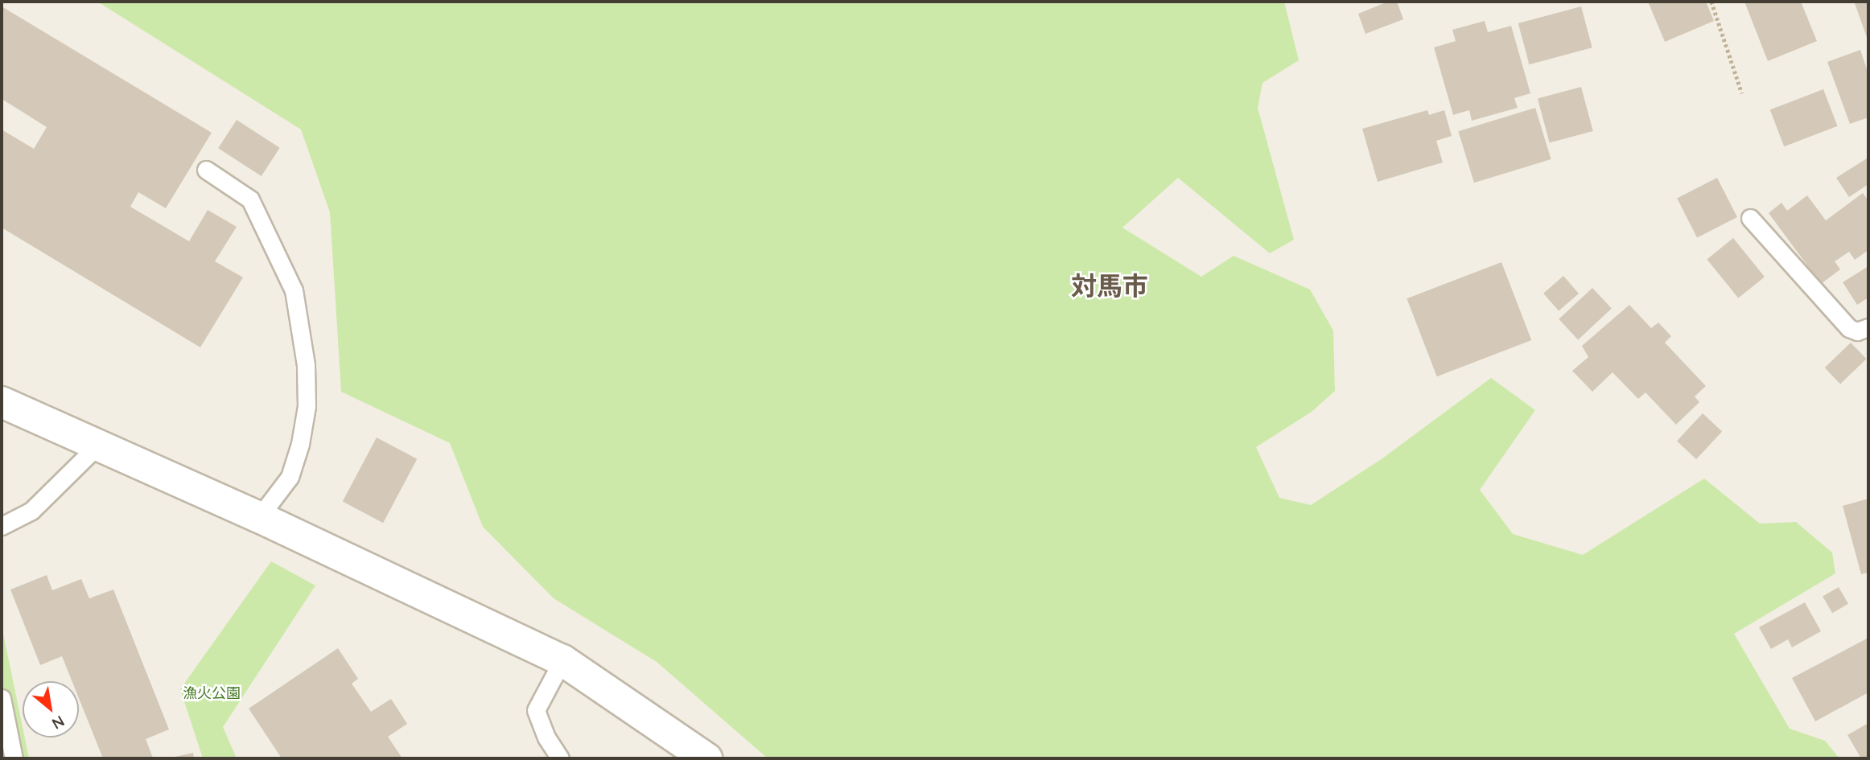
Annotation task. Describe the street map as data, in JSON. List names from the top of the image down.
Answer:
{
  "districts": ["対馬市"],
  "parks": ["漁火公園"],
  "north": "bottom right"
}
